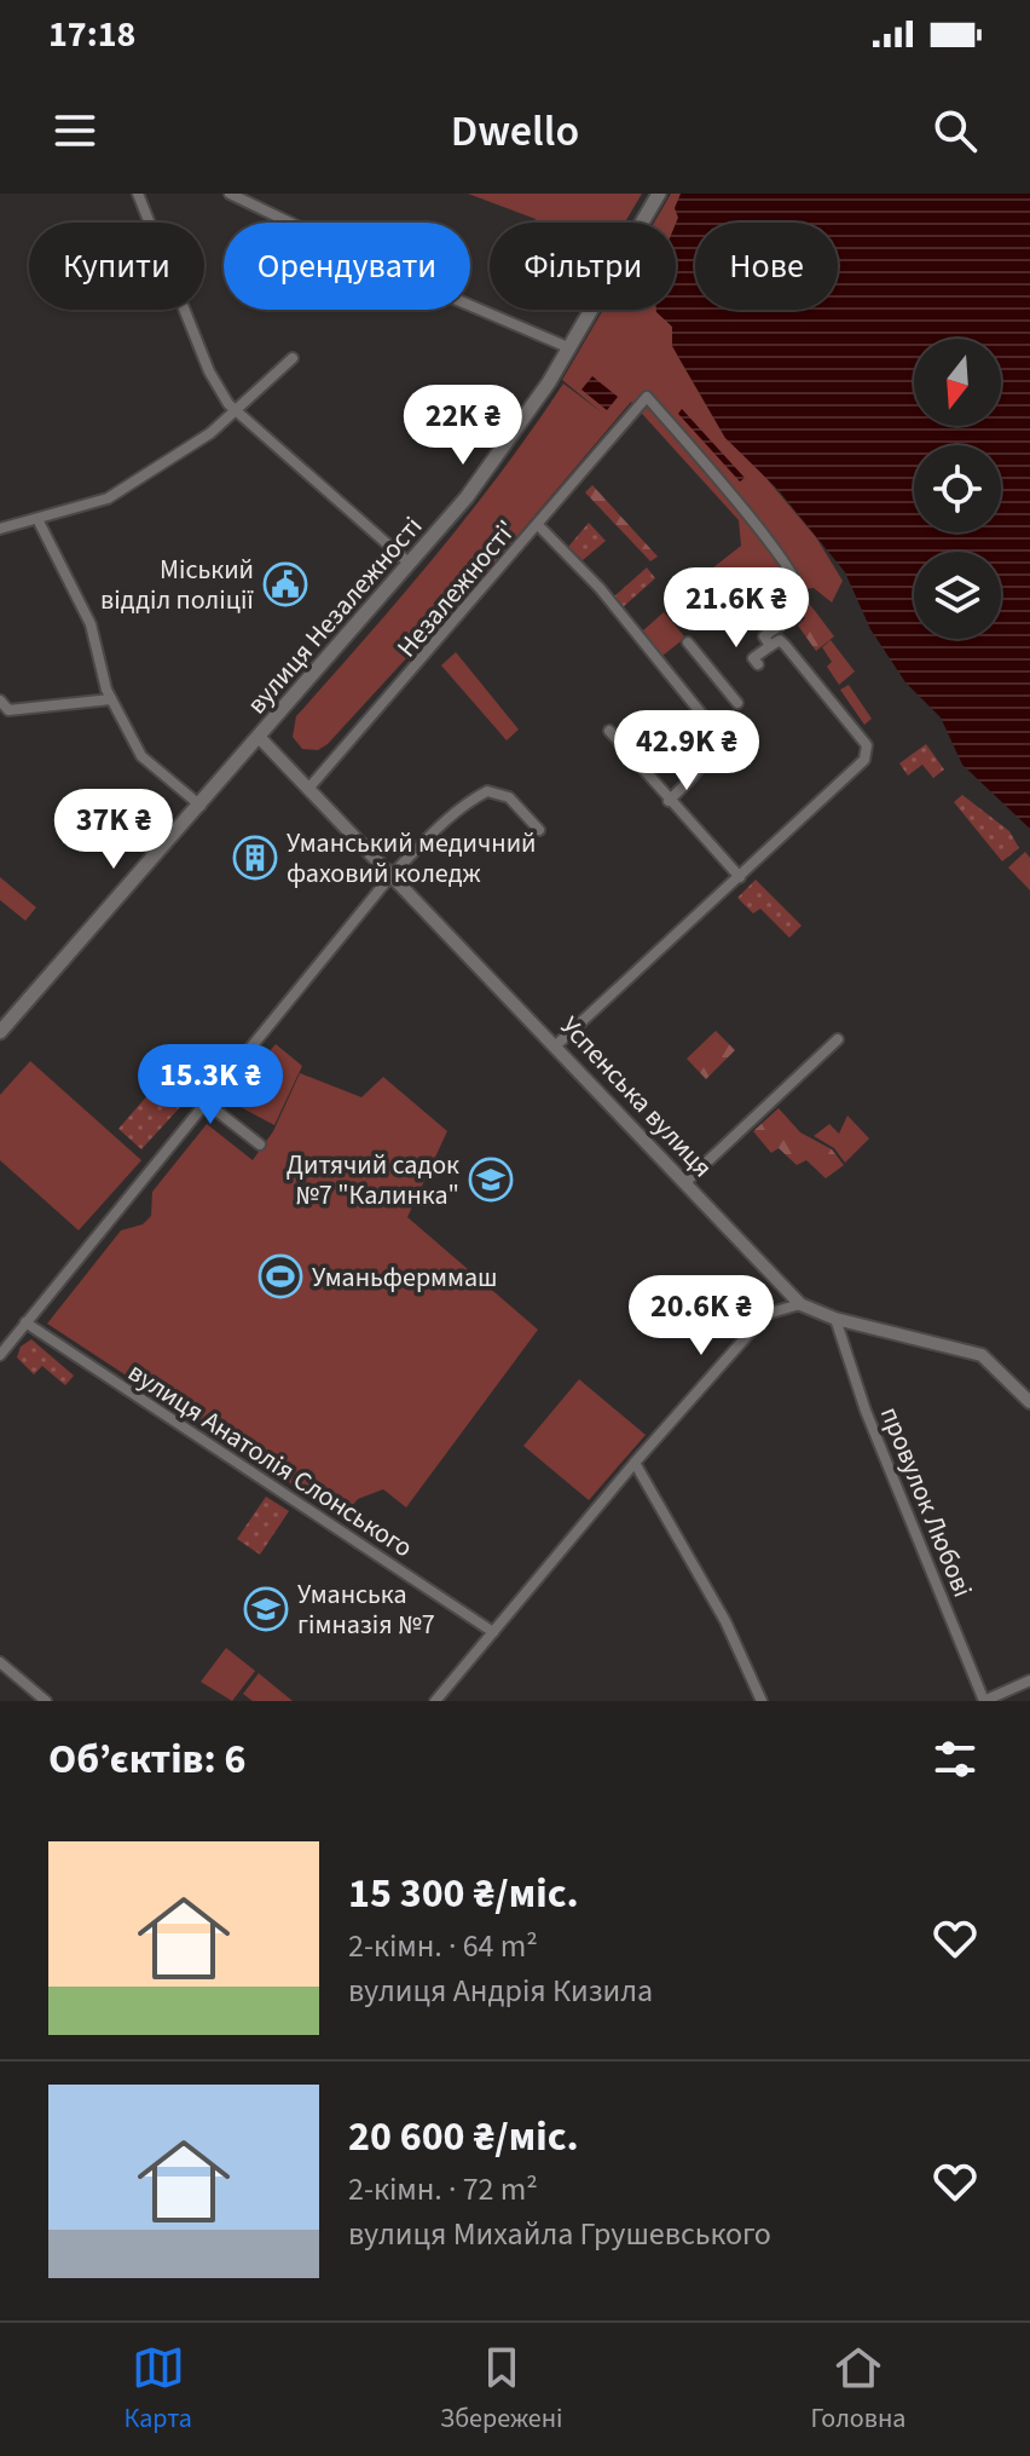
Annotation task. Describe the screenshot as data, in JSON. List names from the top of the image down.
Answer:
{
  "streets": {
    "main road": ["вулиця Незалежності"],
    "street": [
      "Незалежності'",
      "Успенська вулиця",
      "вулиця Анатолія Слонського",
      "провулок Любові"
    ]
  },
  "crossings": [
    ["Незалежності'", "Успенська вулиця"],
    ["вулиця Незалежності", "Успенська вулиця"],
    ["Успенська вулиця", "провулок Любові"]
  ],
  "places": {
    "public building": ["Міський відділ поліції"],
    "building": ["Уманський медичний фаховий коледж"],
    "school or university": ["Дитячий садок №7 \"Калинка\"", "Уманська гімназія №7"],
    "sports": ["Уманьферммаш"]
  },
  "north": "bottom",
  "page": {
    "status": "17:18",
    "header": "Dwello",
    "chip": [
      "Купити",
      "Орендувати",
      "Фільтри",
      "Нове"
    ],
    "price": [
      "22K ₴",
      "21.6K ₴",
      "42.9K ₴",
      "37K ₴",
      "15.3K ₴",
      "20.6K ₴"
    ],
    "heading": "Об’єктів: 6",
    "list": [
      {
        "name": "15 300 ₴/міс.",
        "note": "2-кімн. · 64 m² · вулиця Андрія Кизила"
      },
      {
        "name": "20 600 ₴/міс.",
        "note": "2-кімн. · 72 m² · вулиця Михайла Грушевського"
      }
    ],
    "tabs": ["Карта", "Збережені", "Головна"]
  }
}
